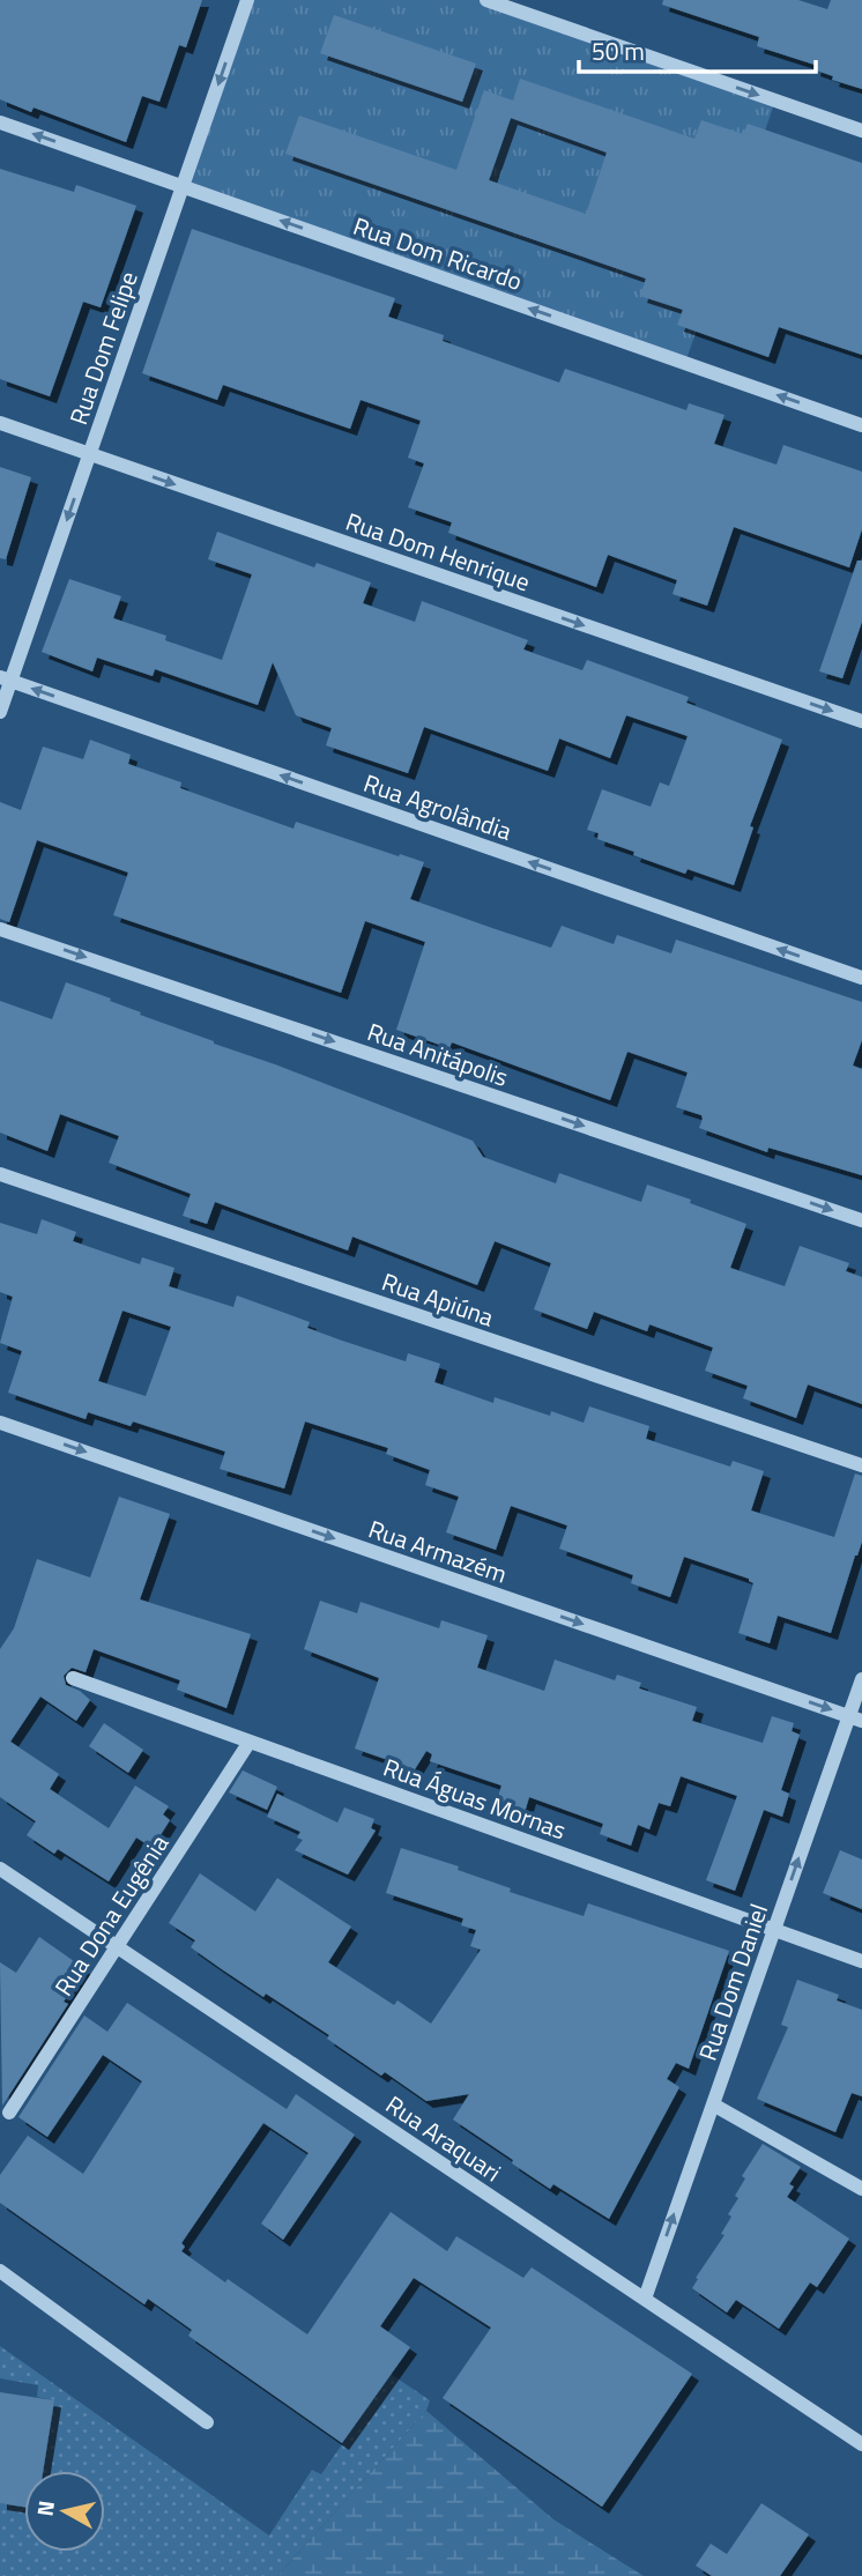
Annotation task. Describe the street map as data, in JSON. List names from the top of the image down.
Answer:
{
  "streets": {
    "street": [
      "Rua Dom Ricardo",
      "Rua Dom Felipe",
      "Rua Dom Henrique",
      "Rua Agrolândia",
      "Rua Anitápolis",
      "Rua Apiúna",
      "Rua Armazém",
      "Rua Águas Mornas",
      "Rua Dona Eugênia",
      "Rua Dom Daniel",
      "Rua Araquari"
    ]
  },
  "crossings": [
    ["Rua Dom Ricardo", "Rua Dom Felipe"],
    ["Rua Dom Felipe", "Rua Dom Henrique"],
    ["Rua Dom Felipe", "Rua Agrolândia"],
    ["Rua Armazém", "Rua Dom Daniel"],
    ["Rua Águas Mornas", "Rua Dona Eugênia"],
    ["Rua Águas Mornas", "Rua Dom Daniel"],
    ["Rua Dona Eugênia", "Rua Araquari"],
    ["Rua Dom Daniel", "Rua Araquari"]
  ],
  "one_way": [
    "Rua Dom Ricardo",
    "Rua Dom Felipe",
    "Rua Dom Henrique",
    "Rua Agrolândia",
    "Rua Anitápolis",
    "Rua Armazém",
    "Rua Dom Daniel"
  ],
  "scale_bar": "50 m",
  "north": "left"
}
